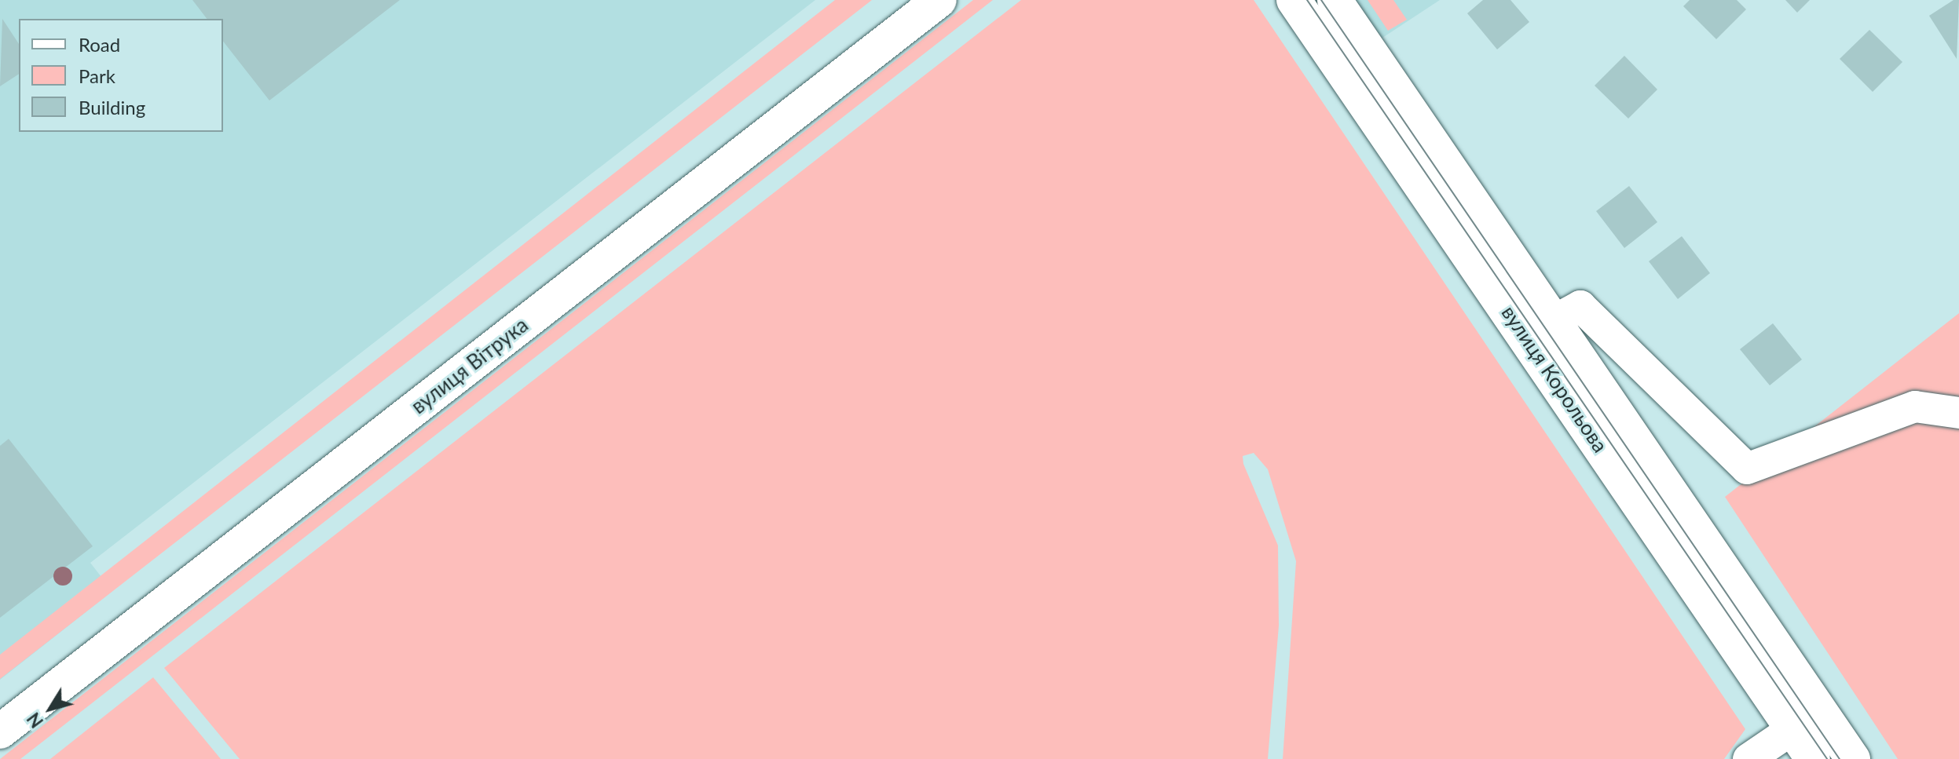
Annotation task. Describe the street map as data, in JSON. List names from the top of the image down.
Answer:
{
  "streets": {
    "main road": ["вулиця Вітрука", "вулиця Корольова"]
  },
  "legend": ["Road", "Park", "Building"],
  "north": "bottom left"
}
